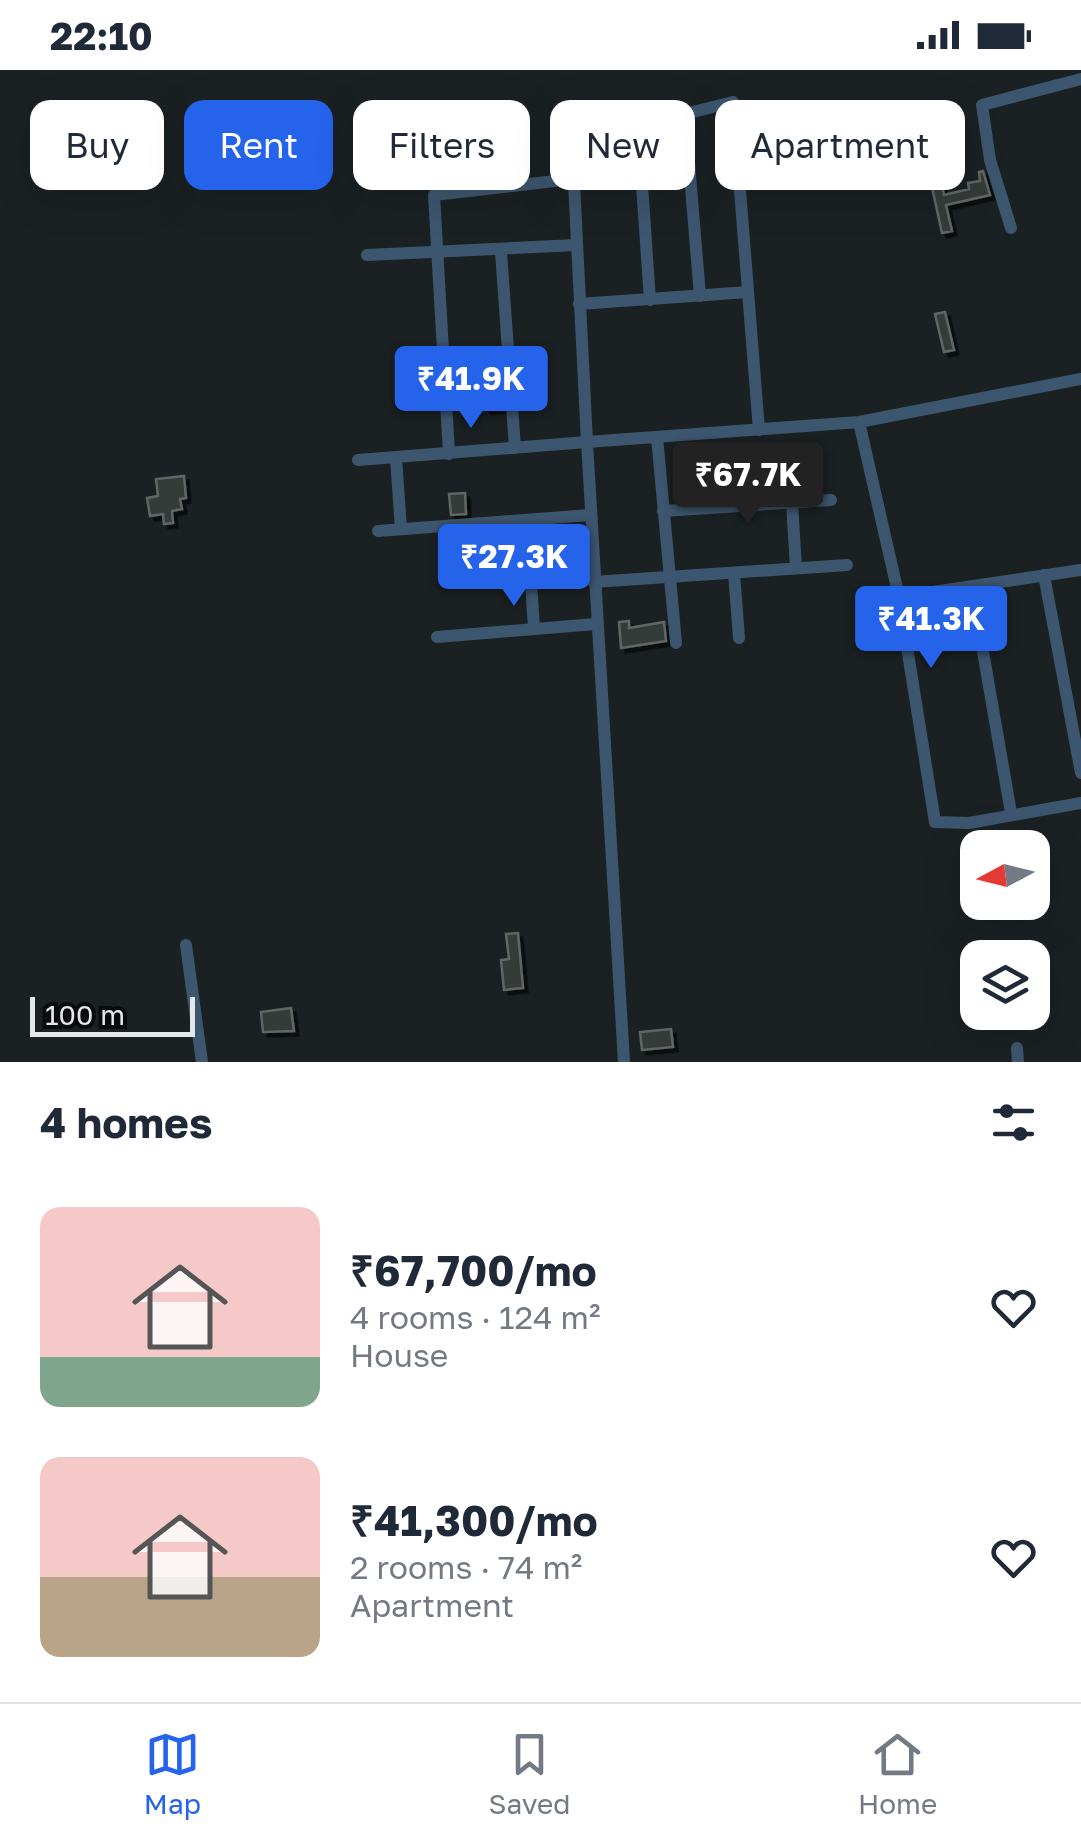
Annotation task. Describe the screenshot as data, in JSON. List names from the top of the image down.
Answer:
{
  "scale_bar": "100 m",
  "north": "left",
  "page": {
    "status": "22:10",
    "chip": [
      "Buy",
      "Rent",
      "Filters",
      "New",
      "Apartment"
    ],
    "price": [
      "₹41.9K",
      "₹67.7K",
      "₹27.3K",
      "₹41.3K"
    ],
    "scale": "100 m",
    "heading": "4 homes",
    "list": [
      {
        "name": "₹67,700/mo",
        "note": "4 rooms · 124 m² · House"
      },
      {
        "name": "₹41,300/mo",
        "note": "2 rooms · 74 m² · Apartment"
      }
    ],
    "tabs": ["Map", "Saved", "Home"]
  }
}
